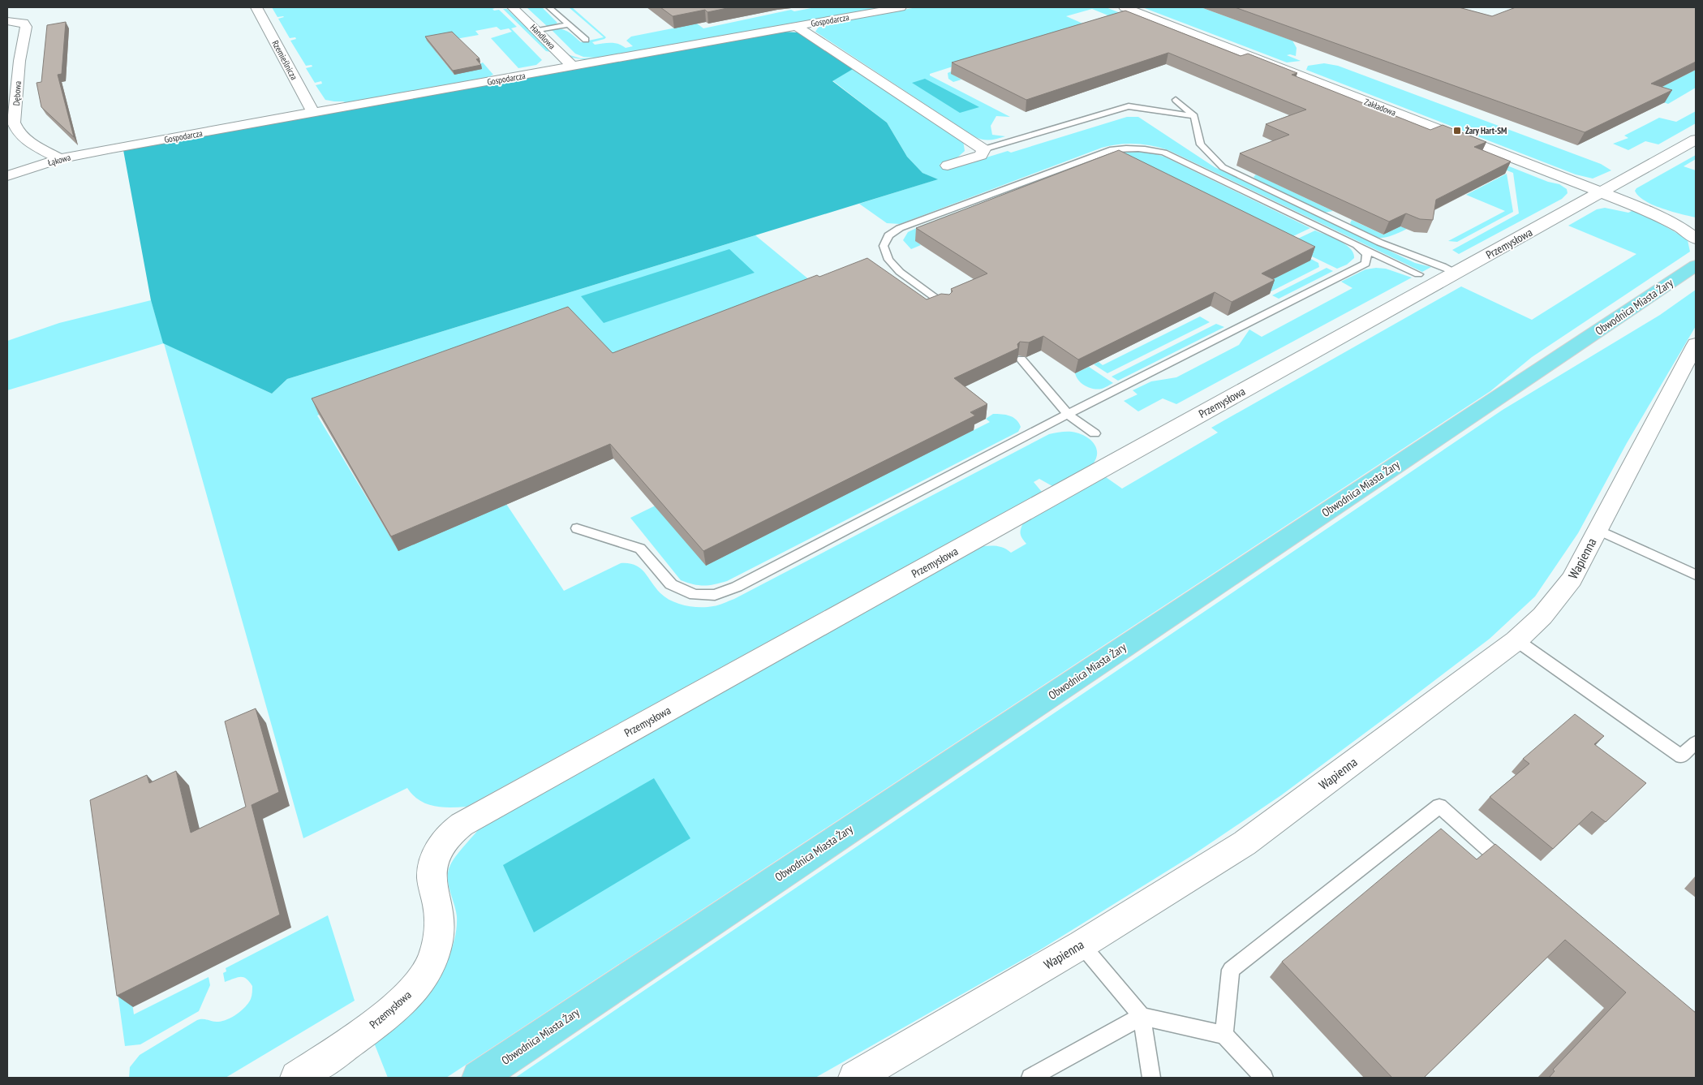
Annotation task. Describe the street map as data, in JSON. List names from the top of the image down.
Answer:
{
  "streets": {
    "main road": ["Obwodnica Miasta Żary"],
    "street": [
      "Gospodarcza",
      "Handlowa",
      "Rzemieślnicza",
      "Dębowa",
      "Zakładowa",
      "Łąkowa",
      "Przemysłowa",
      "Wapienna"
    ]
  },
  "crossings": [
    ["Gospodarcza", "Handlowa"],
    ["Gospodarcza", "Rzemieślnicza"],
    ["Gospodarcza", "Łąkowa"],
    ["Dębowa", "Łąkowa"],
    ["Zakładowa", "Przemysłowa"]
  ],
  "places": {
    "transit": ["Żary Hart-SM"]
  }
}
